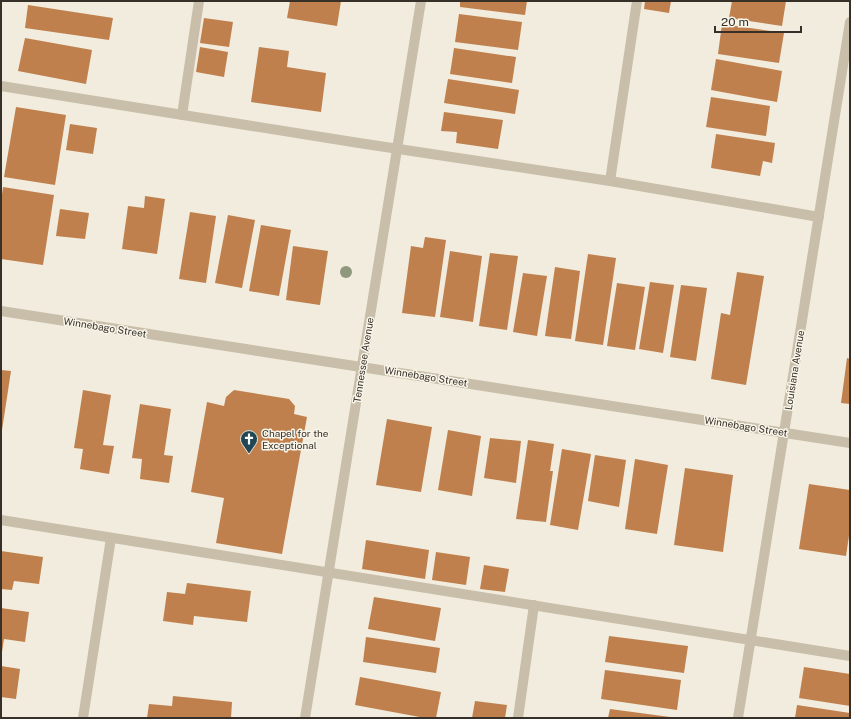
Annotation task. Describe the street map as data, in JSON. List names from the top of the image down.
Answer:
{
  "streets": {
    "street": ["Winnebago Street", "Tennessee Avenue", "Louisiana Avenue"]
  },
  "crossings": [
    ["Winnebago Street", "Tennessee Avenue"],
    ["Winnebago Street", "Louisiana Avenue"]
  ],
  "places": {
    "church": ["Chapel for the Exceptional"]
  },
  "scale_bar": "20 m"
}
